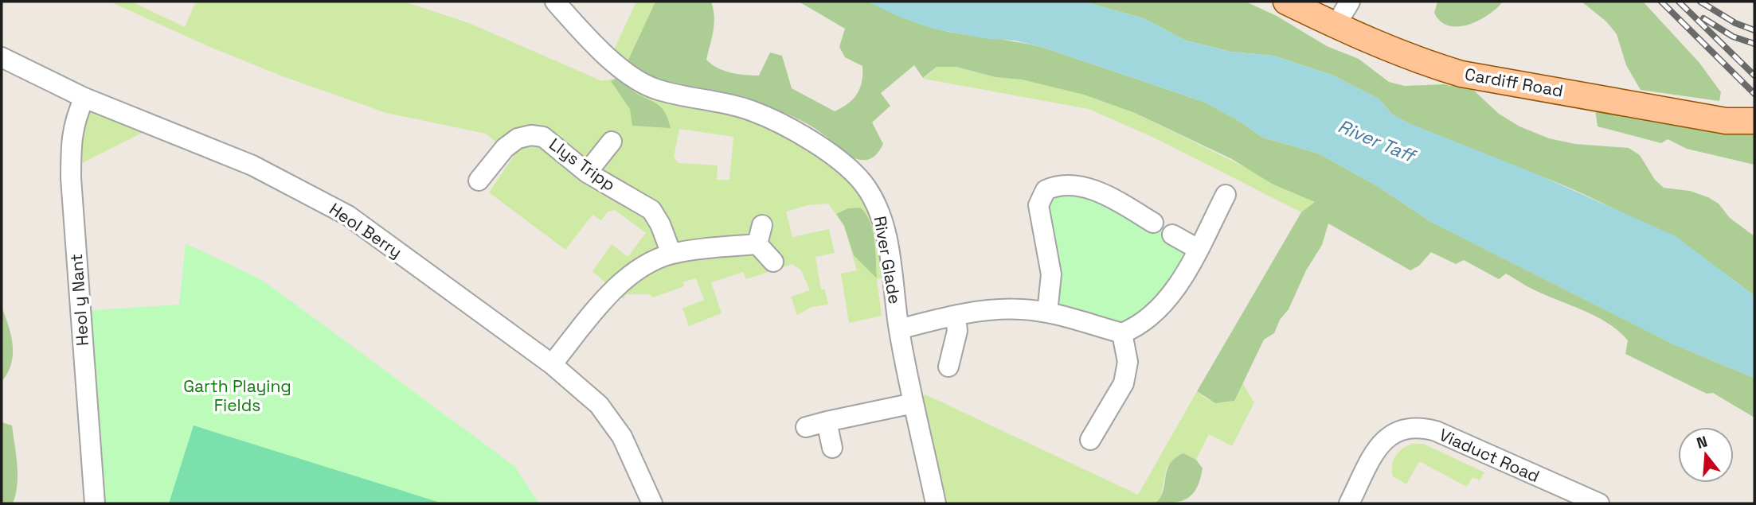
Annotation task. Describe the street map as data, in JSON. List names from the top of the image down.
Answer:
{
  "streets": {
    "main road": ["Cardiff Road"],
    "street": [
      "Llys Tripp",
      "Heol Berry",
      "River Glade",
      "Heol y Nant",
      "Viaduct Road"
    ]
  },
  "crossings": [
    ["Heol Berry", "Heol y Nant"]
  ],
  "water": ["River Taff"],
  "parks": ["Garth Playing Fields"],
  "north": "top"
}
